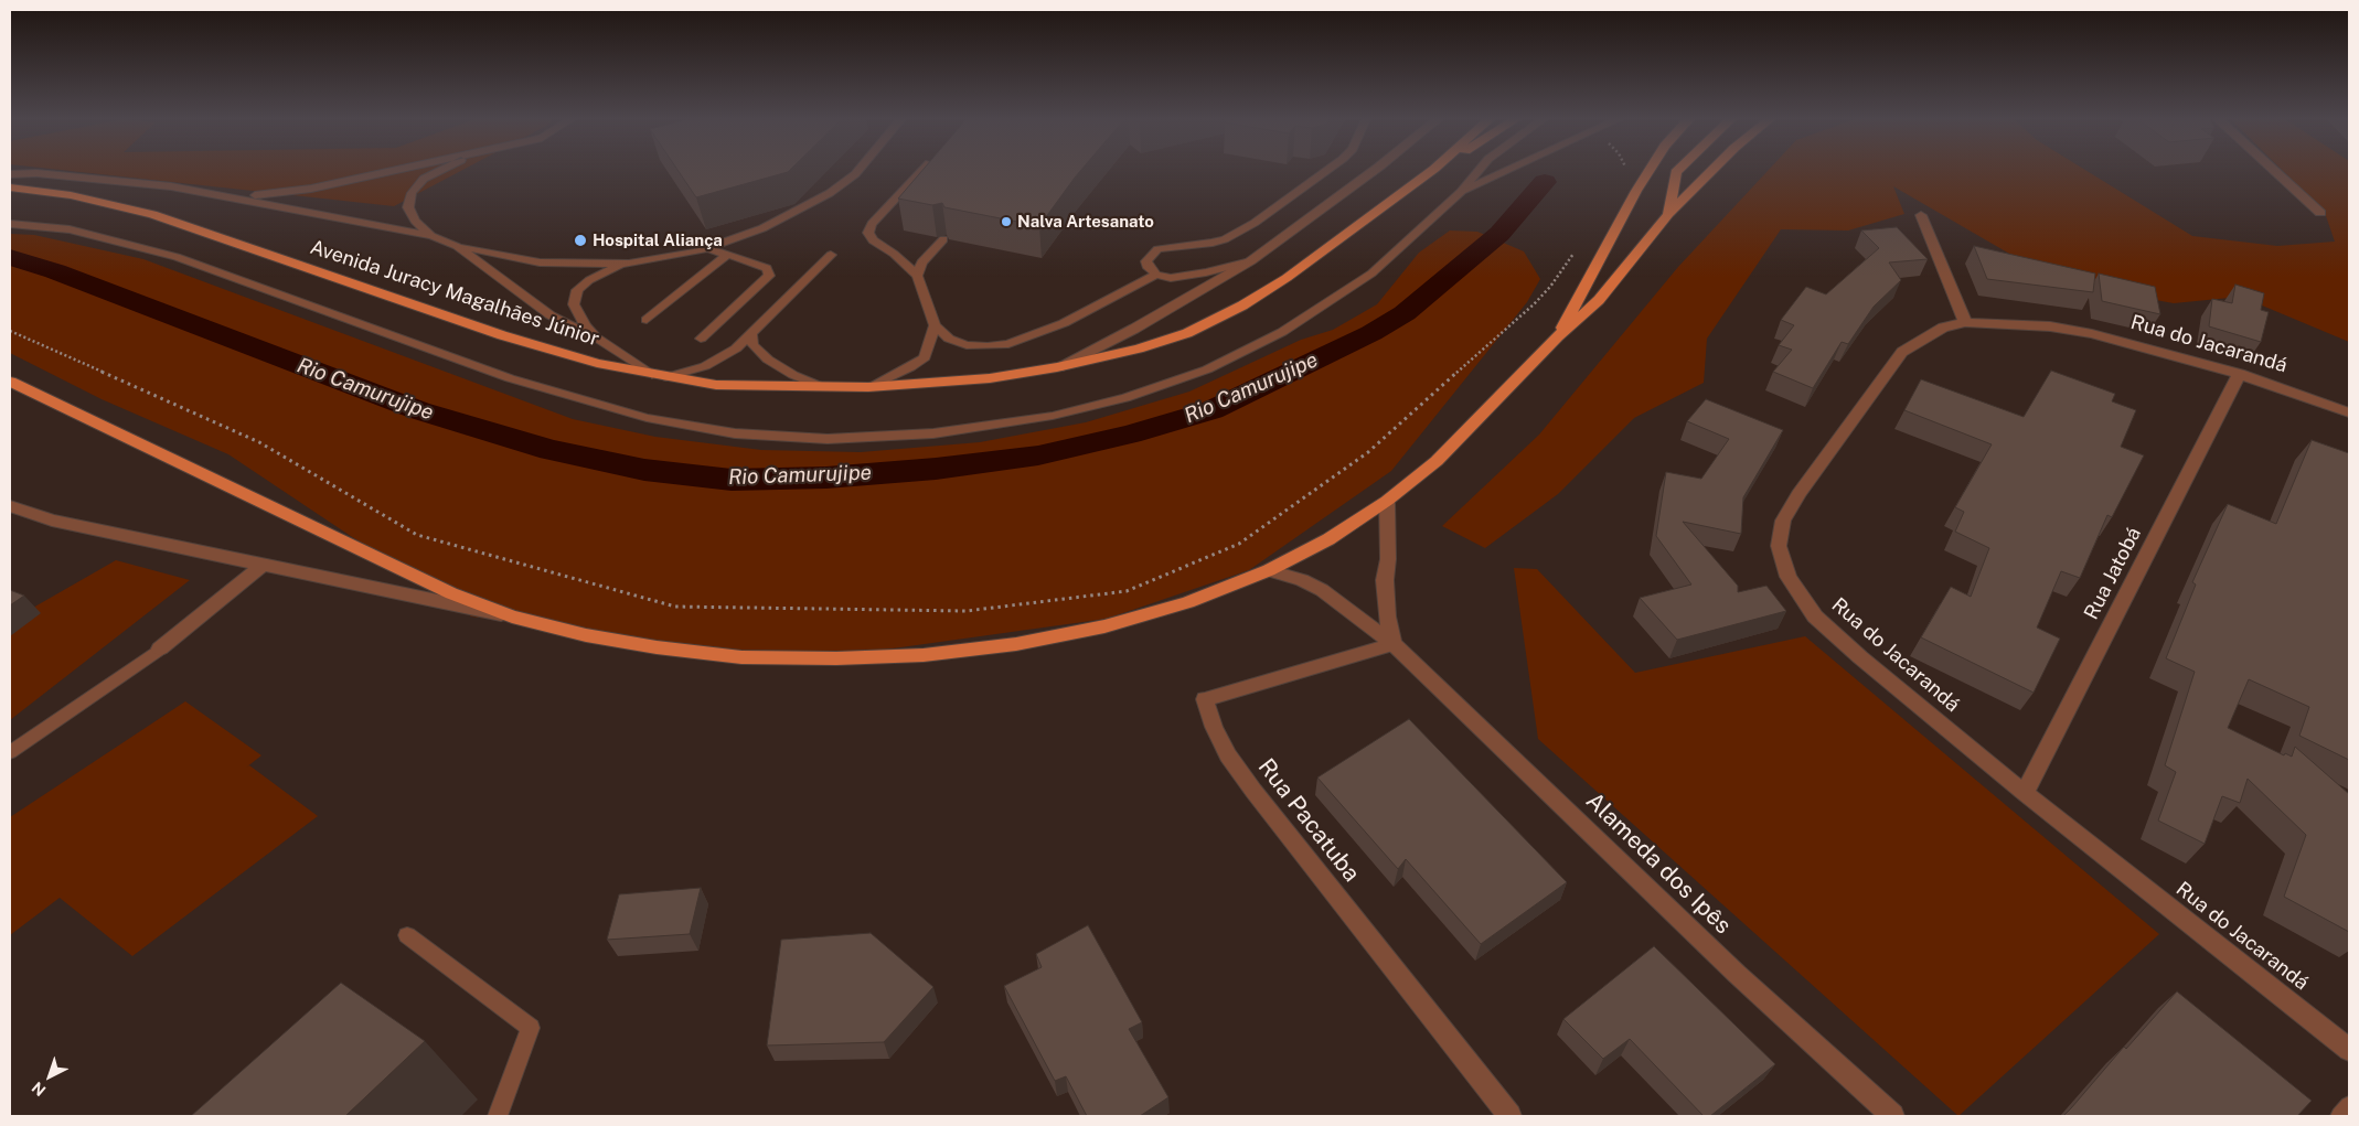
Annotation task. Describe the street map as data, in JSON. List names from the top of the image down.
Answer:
{
  "streets": {
    "main road": ["Avenida Juracy Magalhães Júnior"],
    "street": [
      "Rua do Jacarandá",
      "Rua Jatobá",
      "Rua Pacatuba",
      "Alameda dos Ipês"
    ]
  },
  "crossings": [
    ["Rua do Jacarandá", "Rua Jatobá"],
    ["Rua Pacatuba", "Alameda dos Ipês"]
  ],
  "water": ["Rio Camurujipe"],
  "places": ["Nalva Artesanato", "Hospital Aliança"],
  "north": "bottom left"
}
